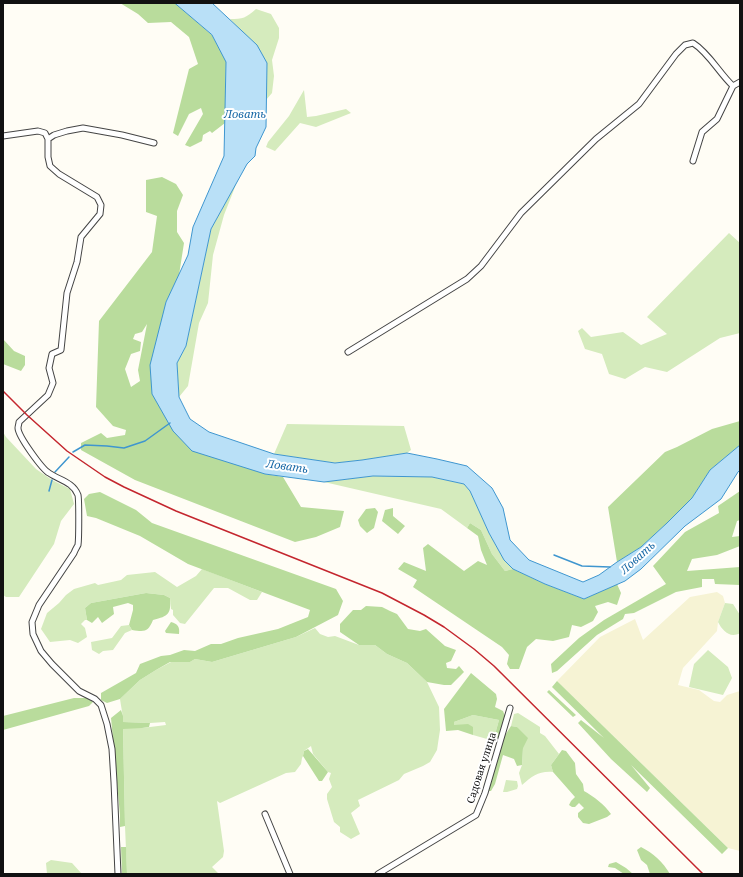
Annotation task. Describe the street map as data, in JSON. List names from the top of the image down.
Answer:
{
  "streets": {
    "street": ["Садовая улица"]
  },
  "water": ["Ловать"]
}
